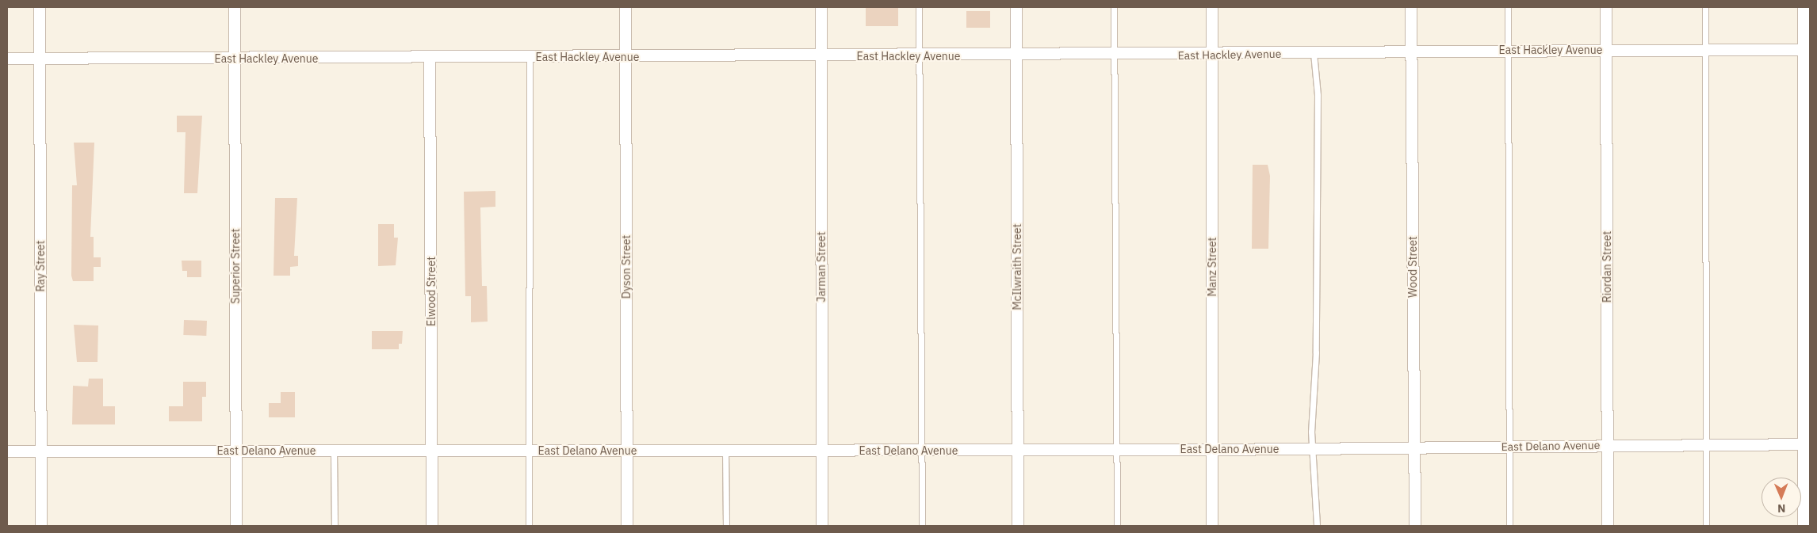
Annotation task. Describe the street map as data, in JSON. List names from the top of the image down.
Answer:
{
  "streets": {
    "street": [
      "East Hackley Avenue",
      "Ray Street",
      "Superior Street",
      "Dyson Street",
      "Jarman Street",
      "McIlwraith Street",
      "Manz Street",
      "Wood Street",
      "Riordan Street",
      "Elwood Street",
      "East Delano Avenue"
    ]
  },
  "crossings": [
    ["East Hackley Avenue", "Ray Street"],
    ["East Hackley Avenue", "Superior Street"],
    ["East Hackley Avenue", "Dyson Street"],
    ["East Hackley Avenue", "Jarman Street"],
    ["East Hackley Avenue", "McIlwraith Street"],
    ["East Hackley Avenue", "Manz Street"],
    ["East Hackley Avenue", "Wood Street"],
    ["East Hackley Avenue", "Riordan Street"],
    ["East Hackley Avenue", "Elwood Street"],
    ["Ray Street", "East Delano Avenue"],
    ["Superior Street", "East Delano Avenue"],
    ["Dyson Street", "East Delano Avenue"],
    ["Jarman Street", "East Delano Avenue"],
    ["McIlwraith Street", "East Delano Avenue"],
    ["Manz Street", "East Delano Avenue"],
    ["Wood Street", "East Delano Avenue"],
    ["Riordan Street", "East Delano Avenue"],
    ["Elwood Street", "East Delano Avenue"]
  ],
  "north": "bottom"
}
